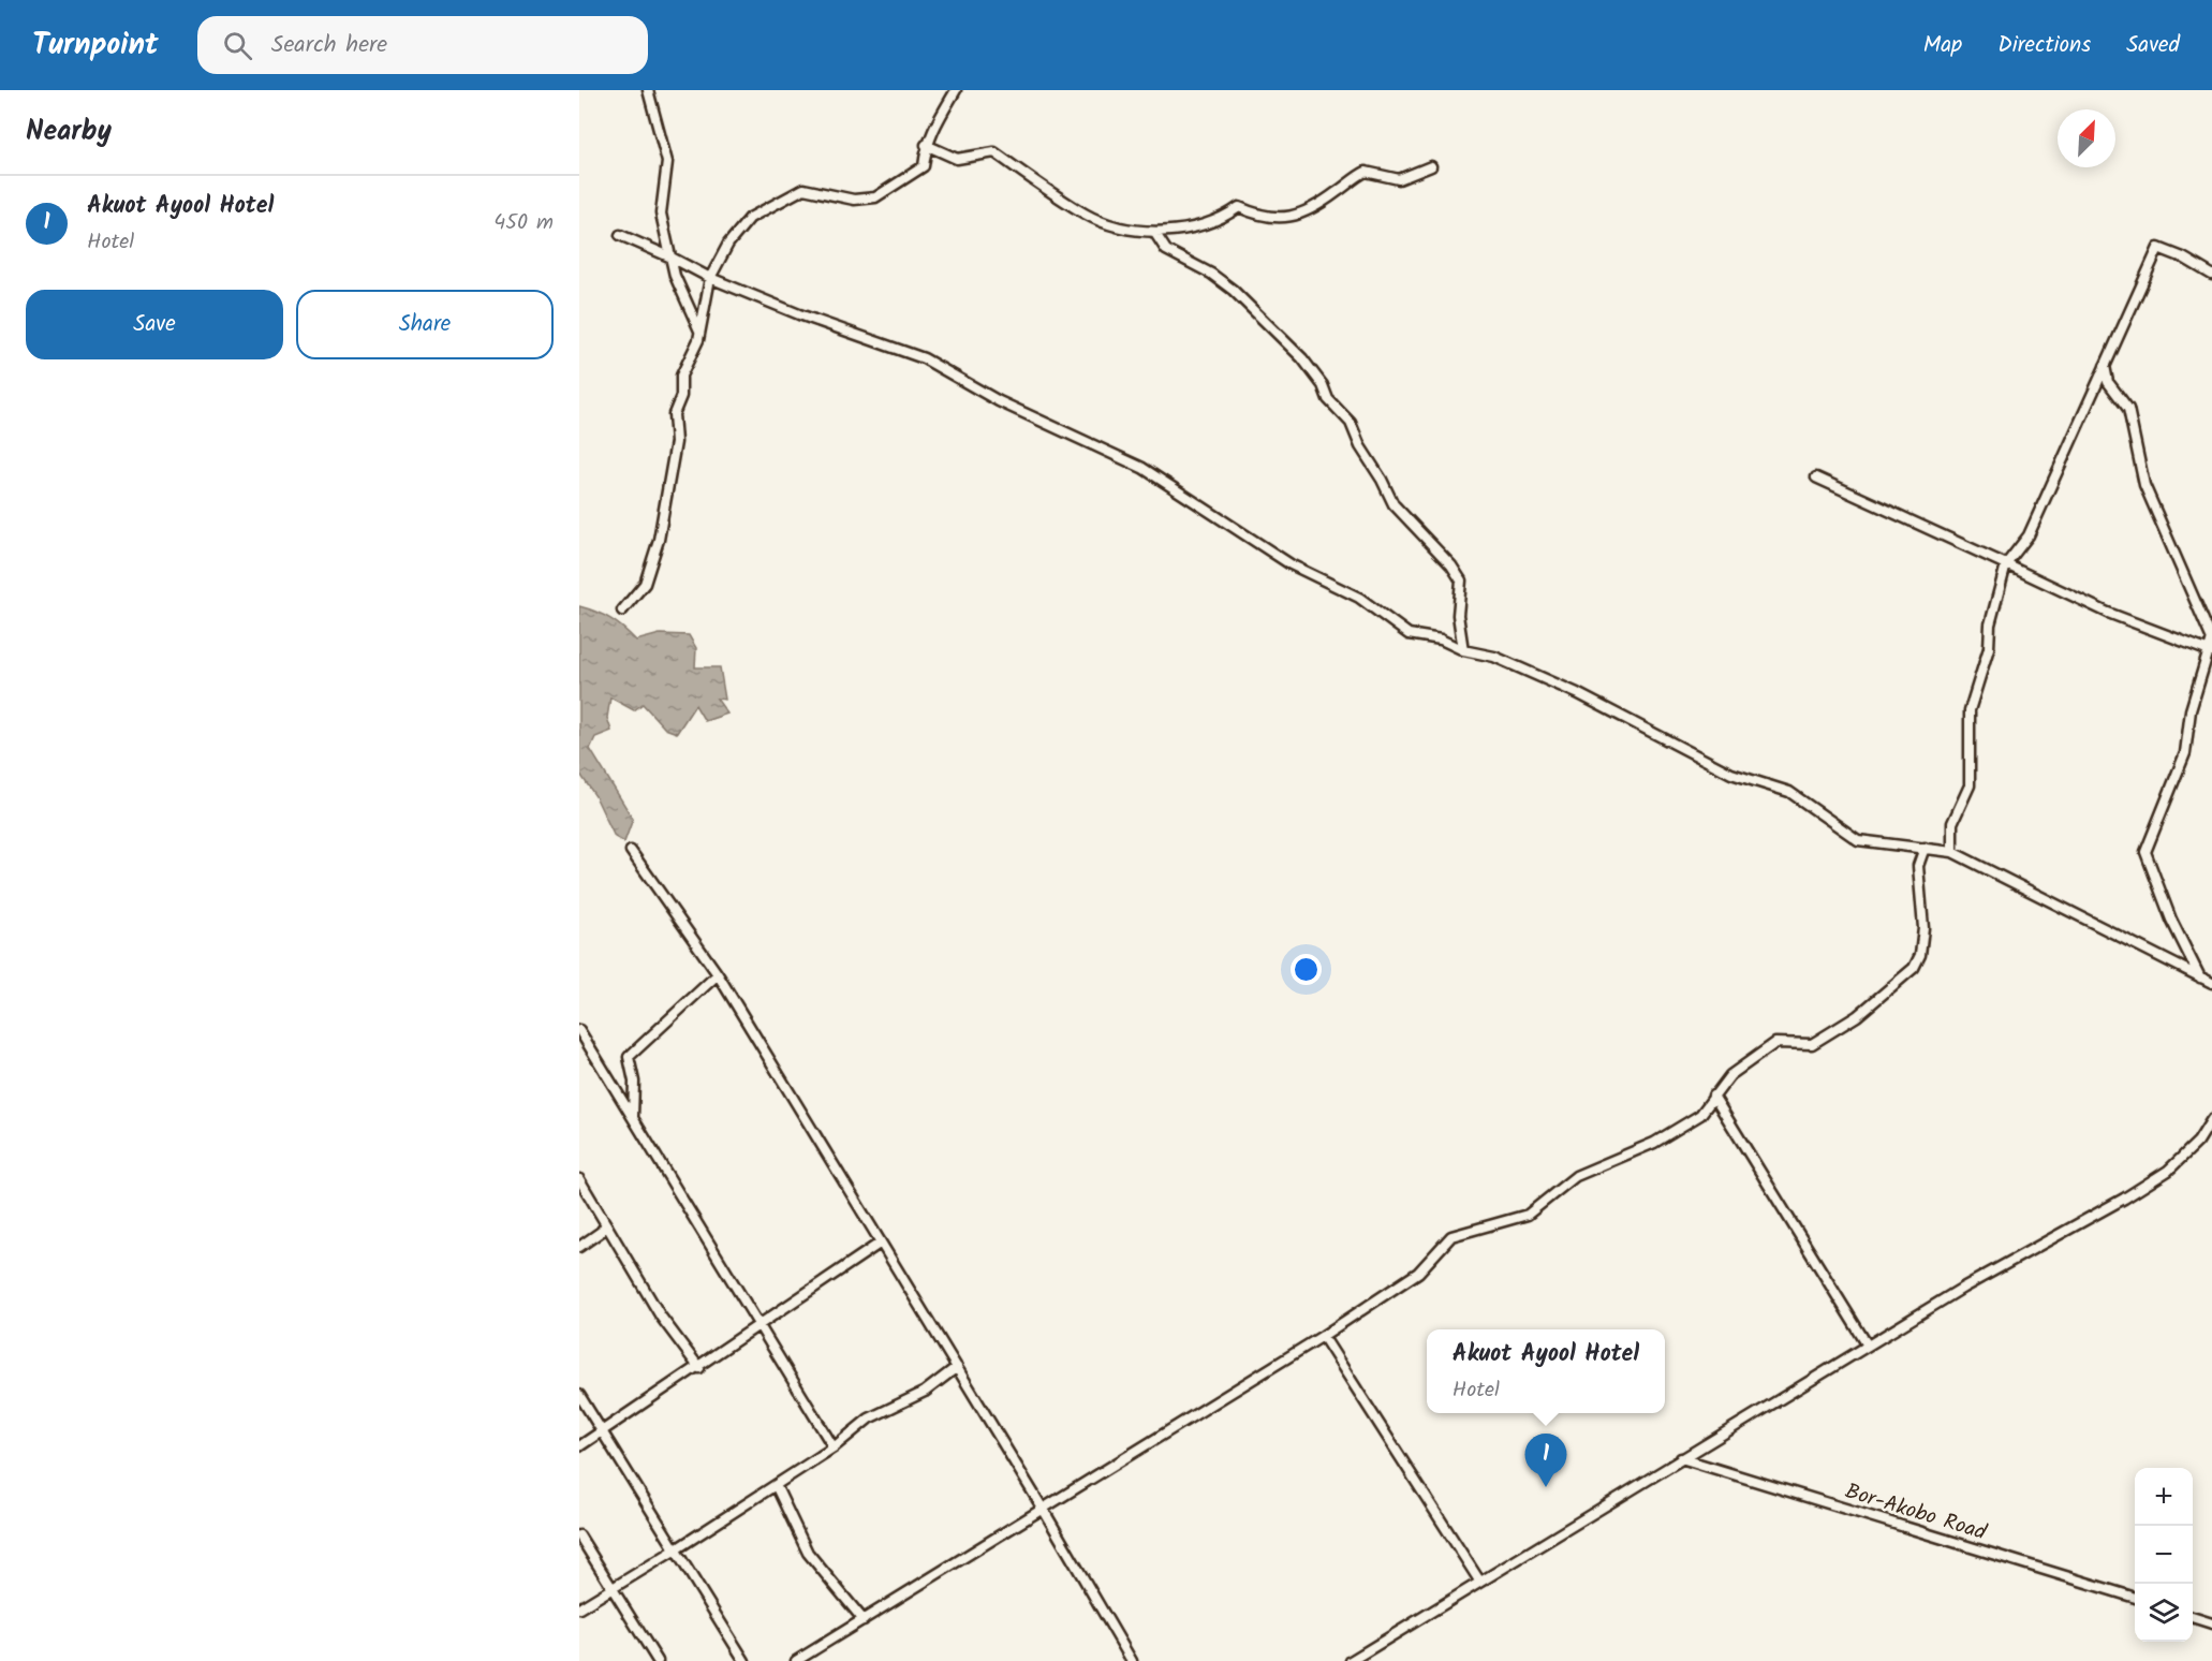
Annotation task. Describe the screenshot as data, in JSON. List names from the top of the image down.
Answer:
{
  "streets": {
    "street": ["Bor-Akobo Road"]
  },
  "north": "top right",
  "page": {
    "header": "Turnpoint",
    "search": "Search here",
    "nav": ["Map", "Directions", "Saved"],
    "heading": "Nearby",
    "list": [
      {
        "mark": "1",
        "name": "Akuot Ayool Hotel",
        "note": "Hotel",
        "value": "450 m"
      }
    ],
    "buttons": ["Save", "Share"],
    "popup": ["Akuot Ayool Hotel", "Hotel"],
    "pins": "1",
    "map_buttons": ["+", "−"]
  }
}
